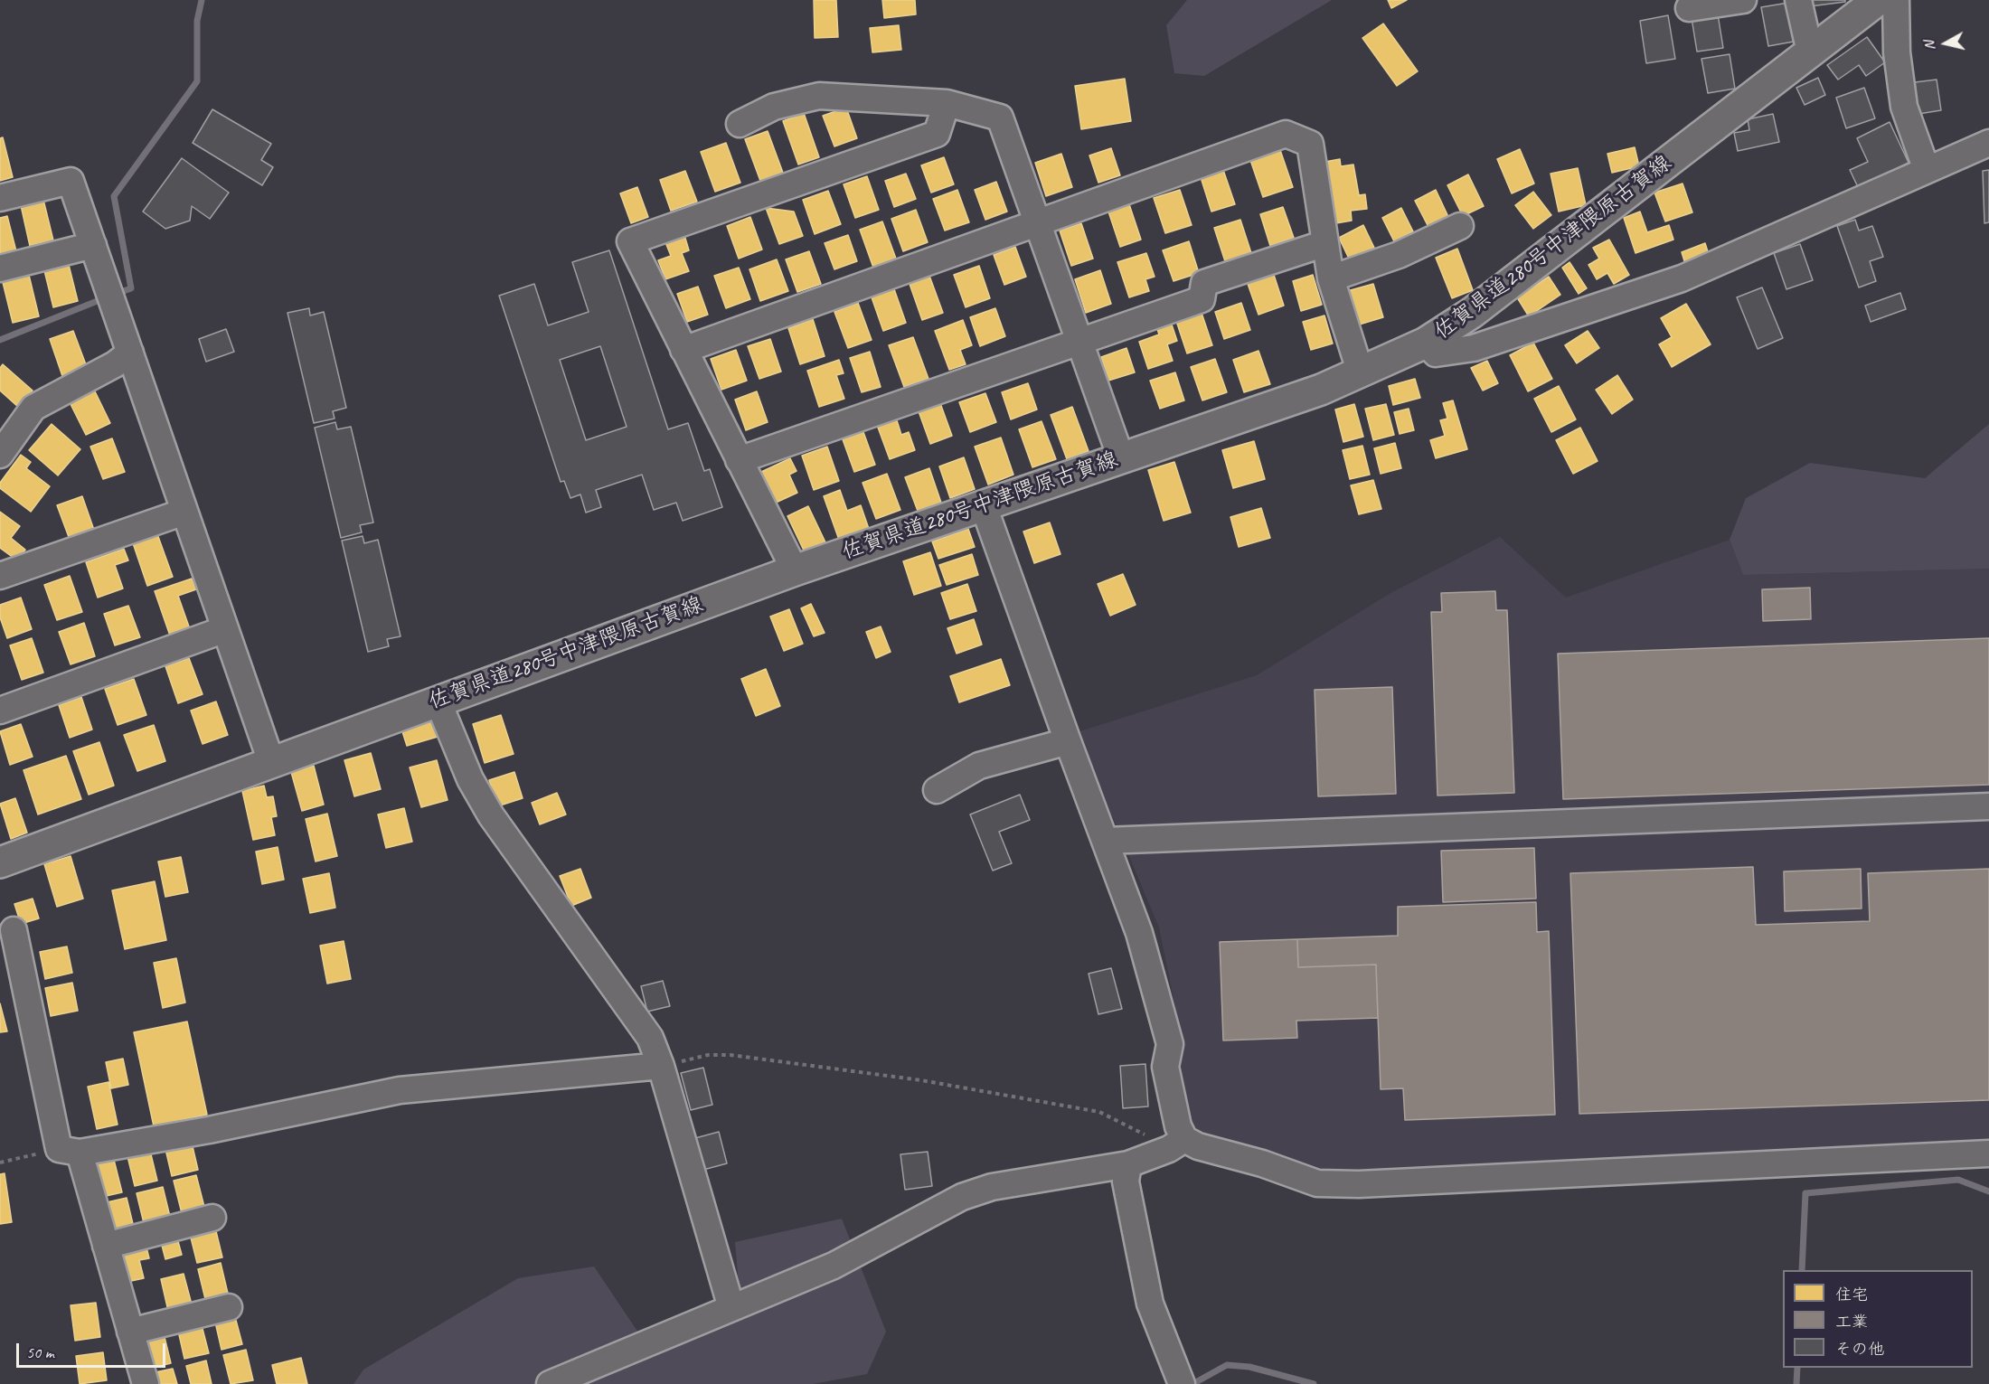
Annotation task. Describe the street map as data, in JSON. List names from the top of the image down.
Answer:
{
  "streets": {
    "main road": ["佐賀県道280号中津隈原古賀線"]
  },
  "legend": ["住宅", "工業", "その他"],
  "scale_bar": "50 m",
  "north": "left"
}
